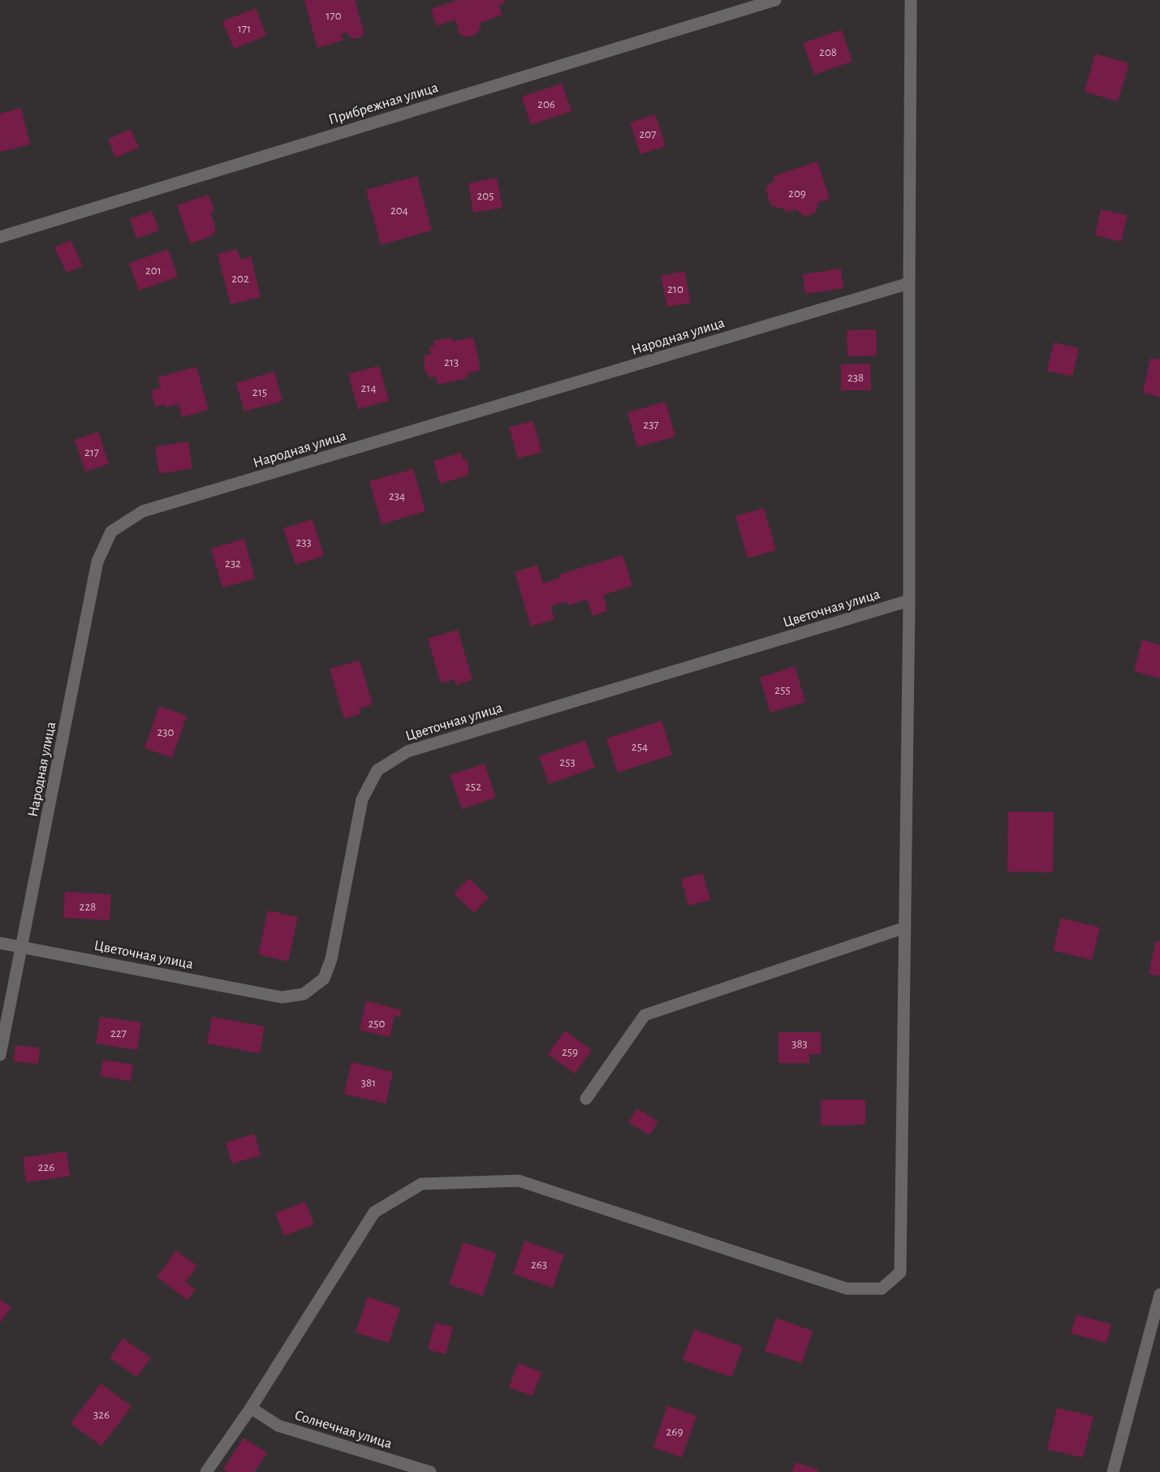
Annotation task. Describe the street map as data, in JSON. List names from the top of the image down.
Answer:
{
  "streets": {
    "street": [
      "Прибрежная улица",
      "Народная улица",
      "Цветочная улица",
      "Солнечная улица"
    ]
  },
  "crossings": [
    ["Народная улица", "Цветочная улица"]
  ],
  "house_numbers": [
    "170",
    "171",
    "208",
    "206",
    "207",
    "209",
    "205",
    "204",
    "201",
    "202",
    "210",
    "213",
    "238",
    "214",
    "215",
    "237",
    "217",
    "234",
    "233",
    "232",
    "255",
    "230",
    "254",
    "253",
    "252",
    "228",
    "250",
    "227",
    "383",
    "259",
    "381",
    "226",
    "263",
    "326",
    "269"
  ]
}
